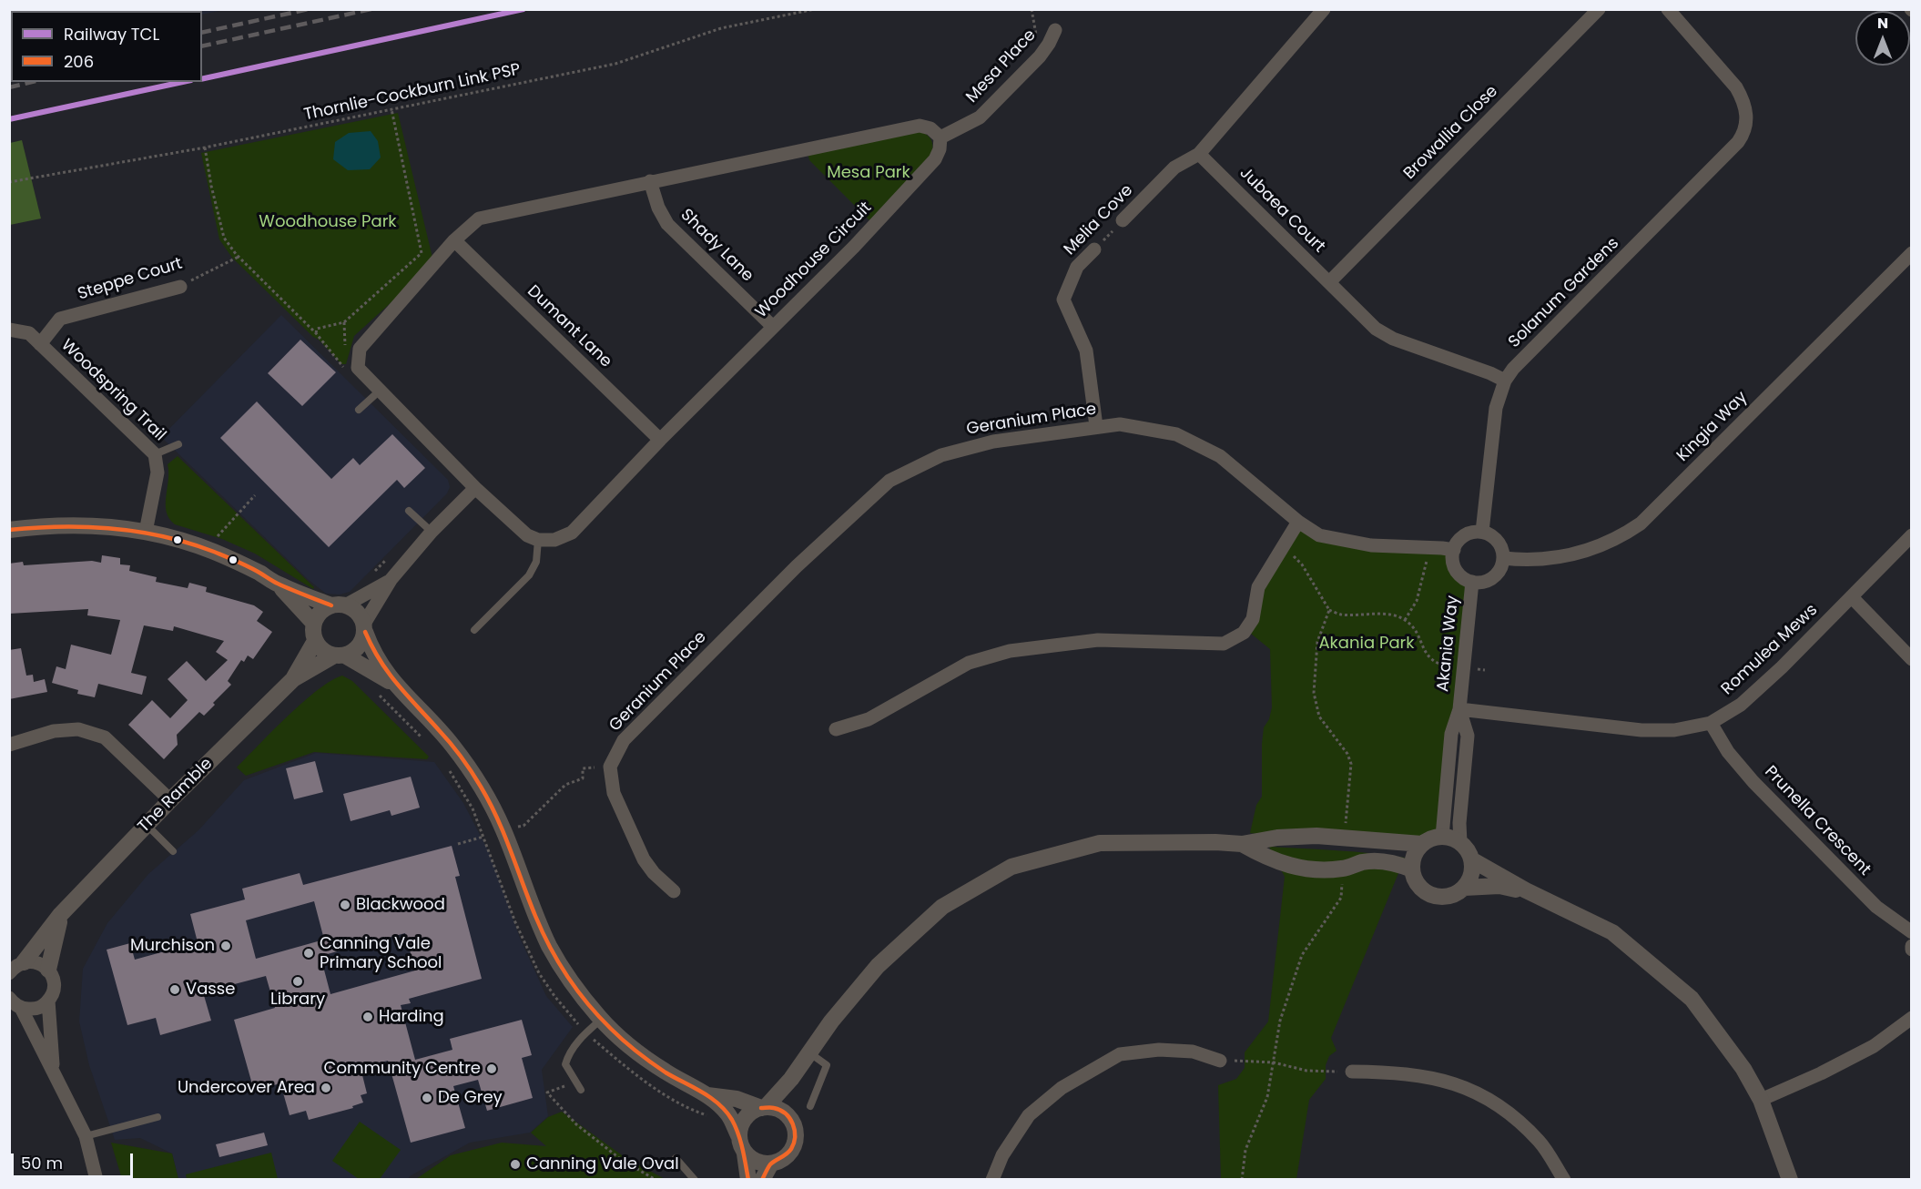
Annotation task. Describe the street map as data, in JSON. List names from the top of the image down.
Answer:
{
  "streets": {
    "street": [
      "Mesa Place",
      "Browallia Close",
      "Jubaea Court",
      "Melia Cove",
      "Shady Lane",
      "Woodhouse Circuit",
      "Steppe Court",
      "Solanum Gardens",
      "Dumant Lane",
      "Woodspring Trail",
      "Geranium Place",
      "Kingia Way",
      "Akania Way",
      "Romulea Mews",
      "The Ramble",
      "Prunella Crescent"
    ],
    "path": ["Thornlie-Cockburn Link PSP"]
  },
  "crossings": [
    ["Mesa Place", "Woodhouse Circuit"],
    ["Browallia Close", "Jubaea Court"],
    ["Jubaea Court", "Melia Cove"],
    ["Jubaea Court", "Solanum Gardens"],
    ["Melia Cove", "Geranium Place"],
    ["Shady Lane", "Woodhouse Circuit"],
    ["Woodhouse Circuit", "Dumant Lane"],
    ["Steppe Court", "Woodspring Trail"],
    ["Solanum Gardens", "Geranium Place"],
    ["Solanum Gardens", "Kingia Way"],
    ["Solanum Gardens", "Akania Way"],
    ["Geranium Place", "Kingia Way"],
    ["Geranium Place", "Akania Way"],
    ["Kingia Way", "Akania Way"],
    ["Akania Way", "Romulea Mews"],
    ["Romulea Mews", "Prunella Crescent"]
  ],
  "parks": ["Mesa Park", "Woodhouse Park", "Akania Park"],
  "places": [
    "Blackwood",
    "Murchison",
    "Canning Vale Primary School",
    "Library",
    "Vasse",
    "Harding",
    "Community Centre",
    "Undercover Area",
    "De Grey",
    "Canning Vale Oval"
  ],
  "lines": ["rail line TCL", "transit line 206"],
  "legend": ["Railway TCL", "206"],
  "scale_bar": "50 m",
  "north": "top"
}
